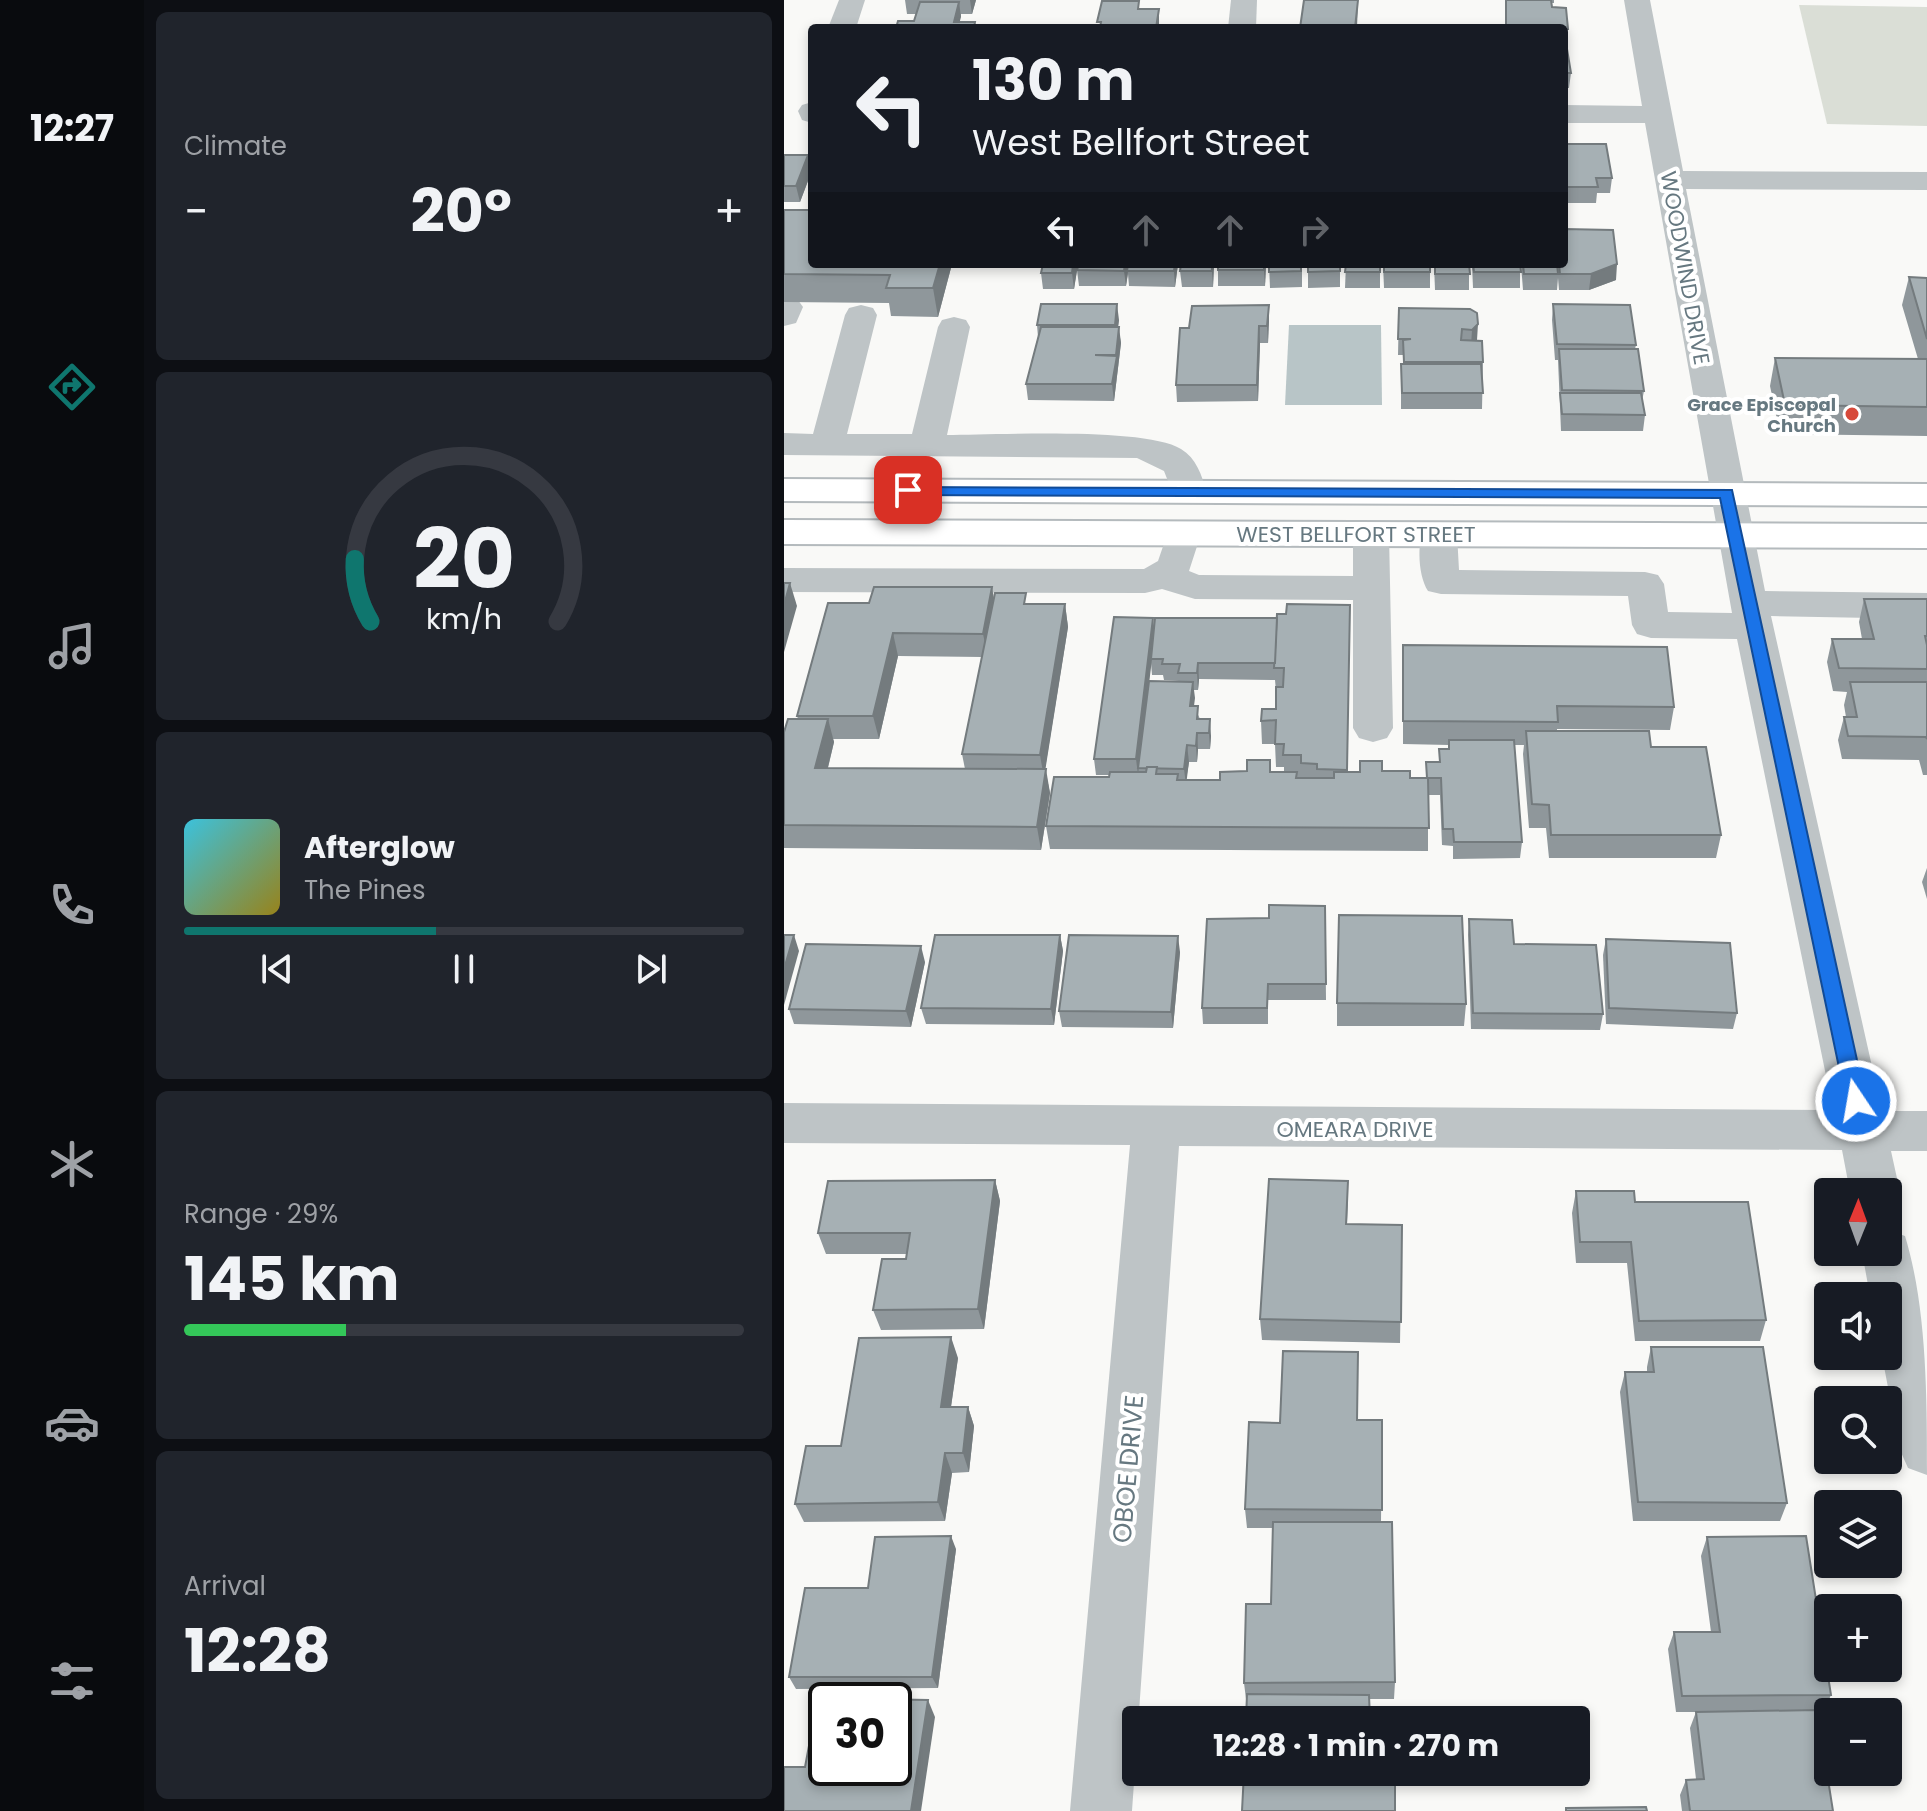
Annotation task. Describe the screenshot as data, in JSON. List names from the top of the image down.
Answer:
{
  "streets": {
    "main road": ["WEST BELLFORT STREET"],
    "street": ["WOODWIND DRIVE", "OMEARA DRIVE", "OBOE DRIVE"]
  },
  "crossings": [
    ["WOODWIND DRIVE", "WEST BELLFORT STREET"],
    ["WOODWIND DRIVE", "OMEARA DRIVE"],
    ["OMEARA DRIVE", "OBOE DRIVE"]
  ],
  "places": ["Grace Episcopal Church"],
  "north": "top",
  "page": {
    "tabs": "12:27",
    "tile": [
      "Climate",
      ["Range · 29%", "145 km"],
      ["Arrival", "12:28"]
    ],
    "turn": ["130 m", "West Bellfort Street"],
    "heat": ["−", "20°", "+"],
    "song": ["Afterglow", "The Pines"],
    "map_buttons": ["+", "−"],
    "limit": "30",
    "trip": "12:28 · 1 min · 270 m",
    "gauge": ["20", "km/h"]
  }
}
